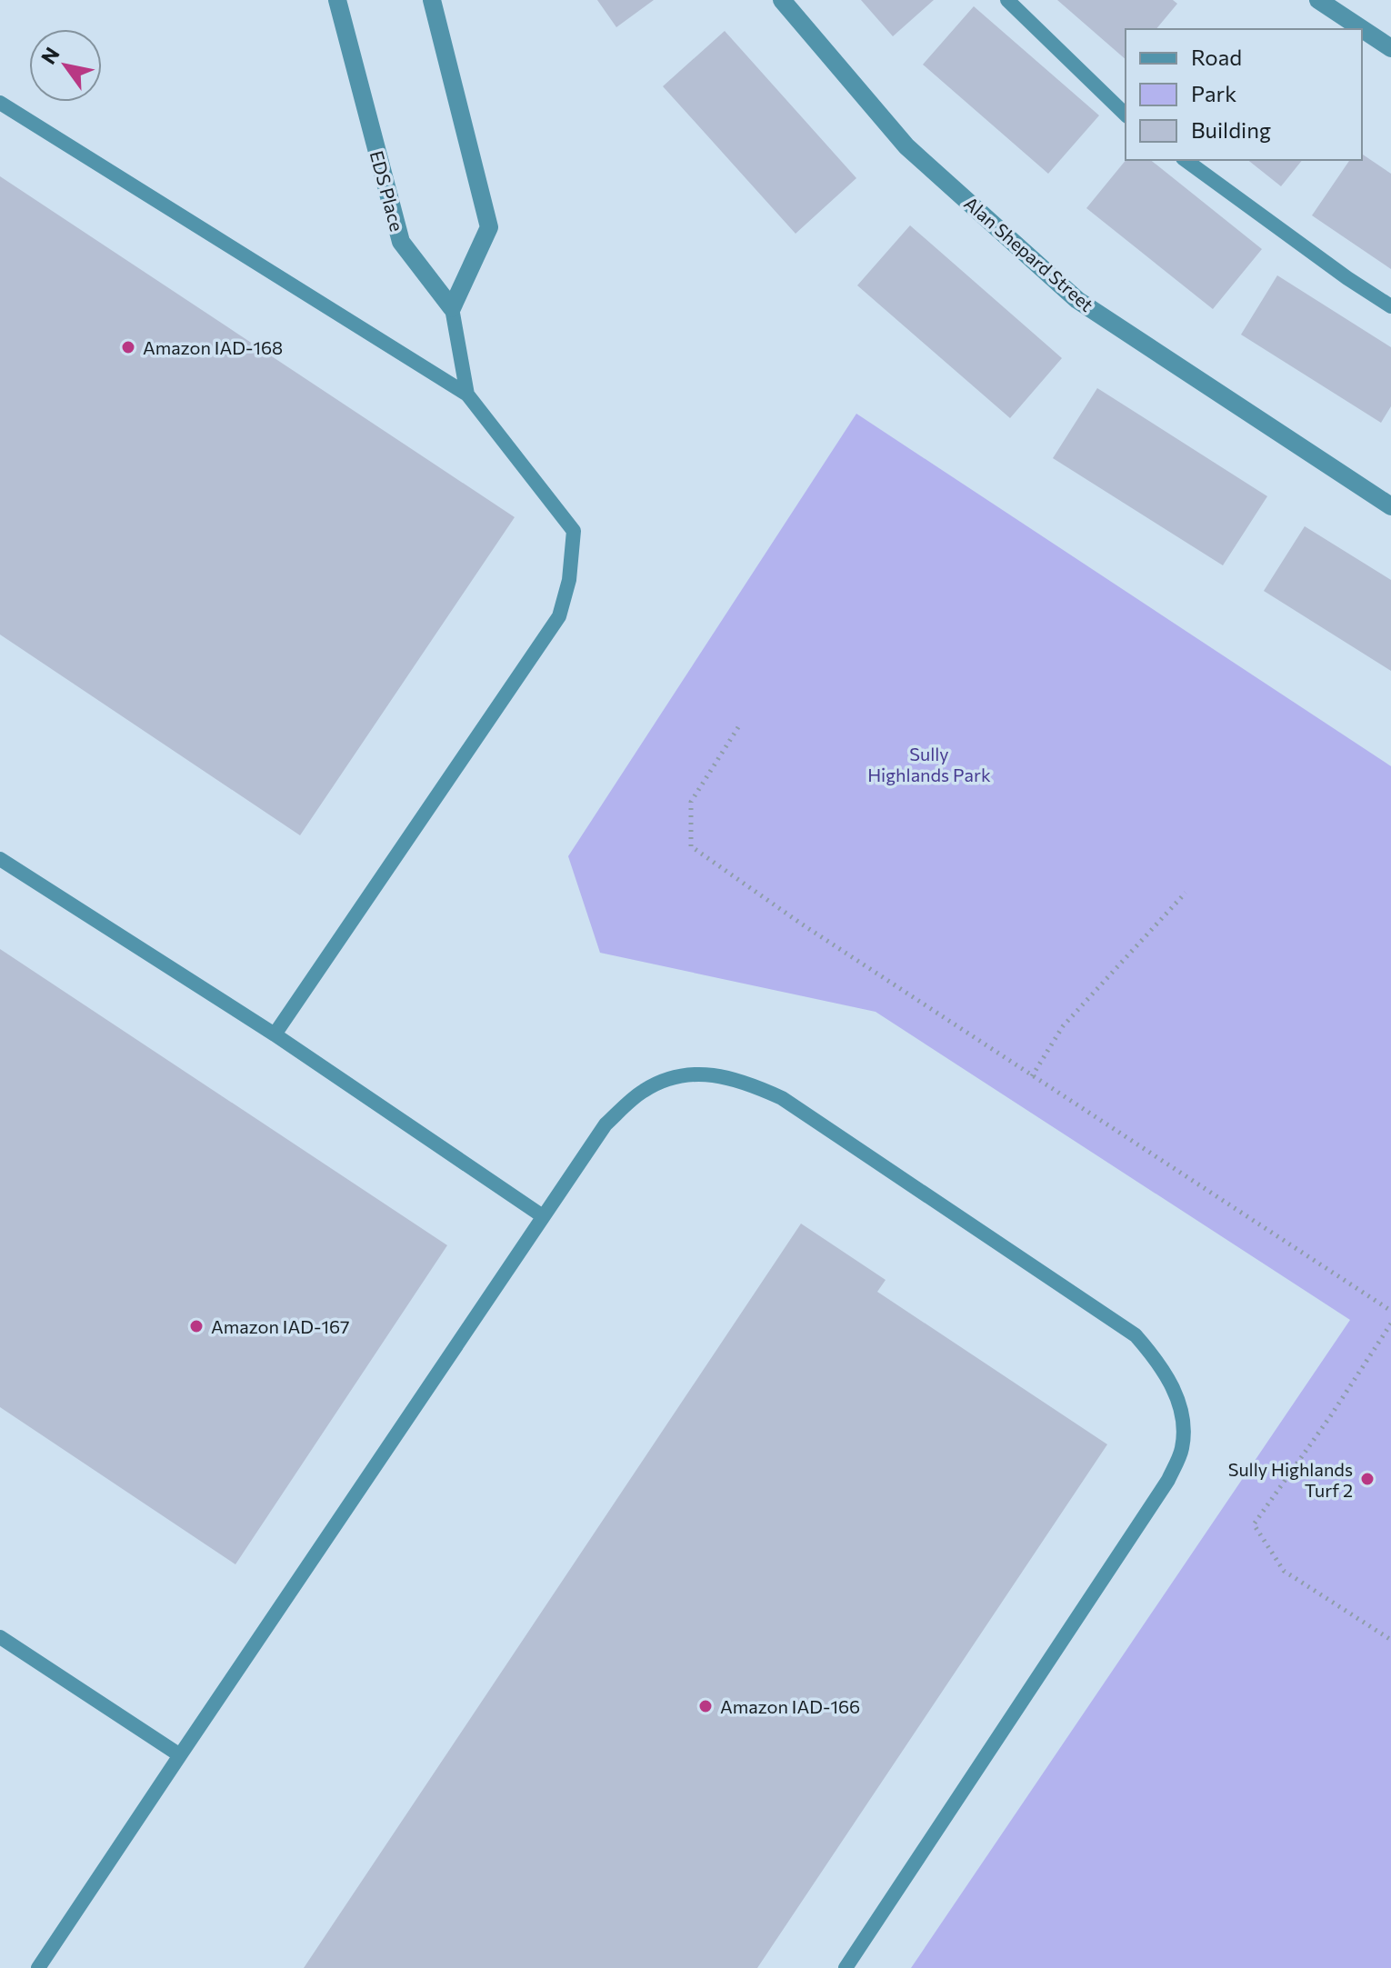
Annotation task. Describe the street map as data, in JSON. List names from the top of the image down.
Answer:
{
  "streets": {
    "street": ["EDS Place", "Alan Shepard Street"]
  },
  "parks": ["Sully Highlands Park"],
  "places": [
    "Amazon IAD-168",
    "Amazon IAD-167",
    "Sully Highlands Turf 2",
    "Amazon IAD-166"
  ],
  "legend": ["Road", "Park", "Building"],
  "north": "top left"
}
